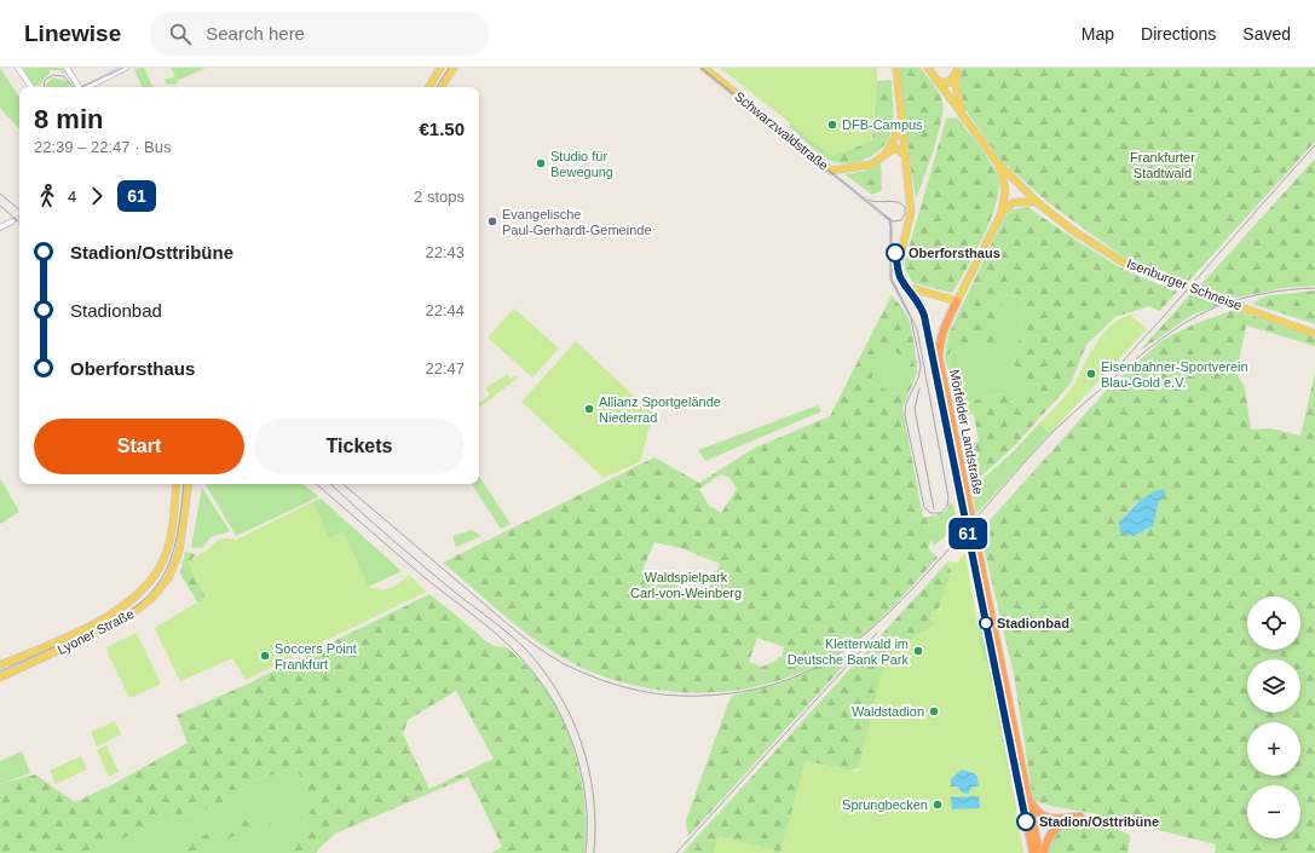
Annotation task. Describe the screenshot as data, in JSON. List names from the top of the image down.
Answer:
{
  "streets": {
    "highway": ["Mörfelder Landstraße"],
    "main road": ["Schwarzwaldstraße", "Isenburger Schneise", "Lyoner Straße"]
  },
  "parks": ["Frankfurter Stadtwald", "Waldspielpark Carl-von-Weinberg"],
  "places": [
    "DFB-Campus",
    "Studio für Bewegung",
    "Evangelische Paul-Gerhardt-Gemeinde",
    "Oberforsthaus",
    "Eisenbahner-Sportverein Blau-Gold e.V.",
    "Allianz Sportgelände Niederrad",
    "Stadionbad",
    "Kletterwald im Deutsche Bank Park",
    "Soccers Point Frankfurt",
    "Waldstadion",
    "Sprungbecken",
    "Stadion/Osttribüne"
  ],
  "lines": ["bus line 61"],
  "page": {
    "header": "Linewise",
    "search": "Search here",
    "nav": ["Map", "Directions", "Saved"],
    "on_map": "61",
    "heading": ["8 min", "22:39 – 22:47 · Bus", "€1.50"],
    "legs": ["4", "61", "2 stops"],
    "list": [
      {
        "name": "Stadion/Osttribüne",
        "value": "22:43"
      },
      {
        "name": "Stadionbad",
        "value": "22:44"
      },
      {
        "name": "Oberforsthaus",
        "value": "22:47"
      }
    ],
    "buttons": ["Start", "Tickets"],
    "map_buttons": ["+", "−"]
  }
}
